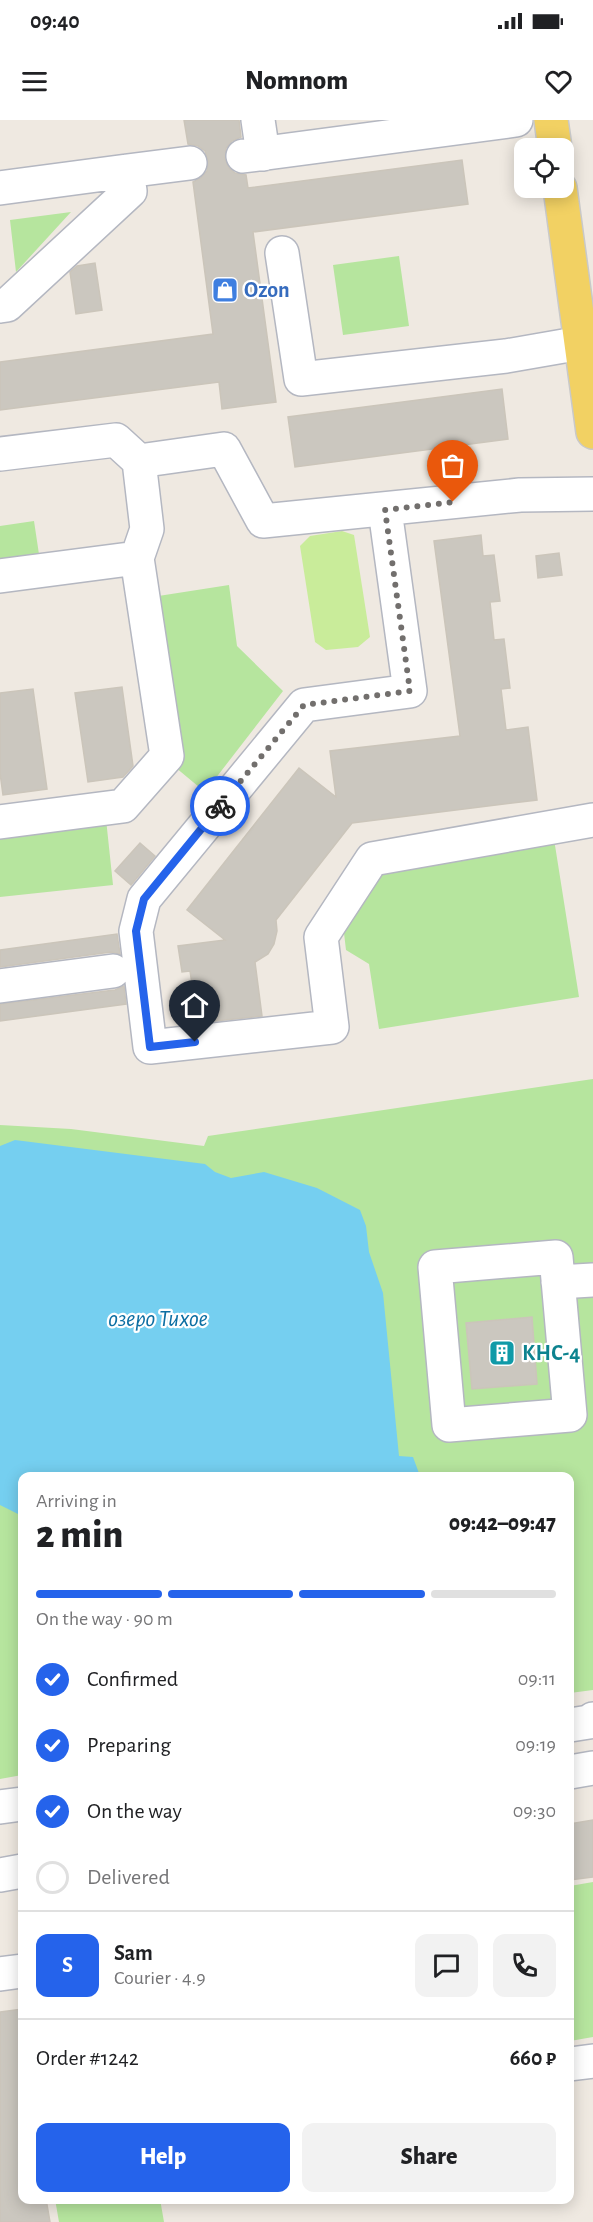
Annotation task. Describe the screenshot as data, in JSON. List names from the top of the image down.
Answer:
{
  "water": ["озеро Тихое"],
  "places": {
    "shop": ["Ozon"],
    "building": ["КНС-4"]
  },
  "page": {
    "status": "09:40",
    "header": "Nomnom",
    "heading": ["2 min", "Arriving in", "09:42–09:47"],
    "panel": [
      "Sam",
      "Courier · 4.9",
      "Order #1242",
      "660 ₽"
    ],
    "bar": "On the way · 90 m",
    "list": [
      ["Confirmed", "09:11"],
      ["Preparing", "09:19"],
      ["On the way", "09:30"],
      "Delivered"
    ],
    "round": "S",
    "buttons": ["Help", "Share"]
  }
}
